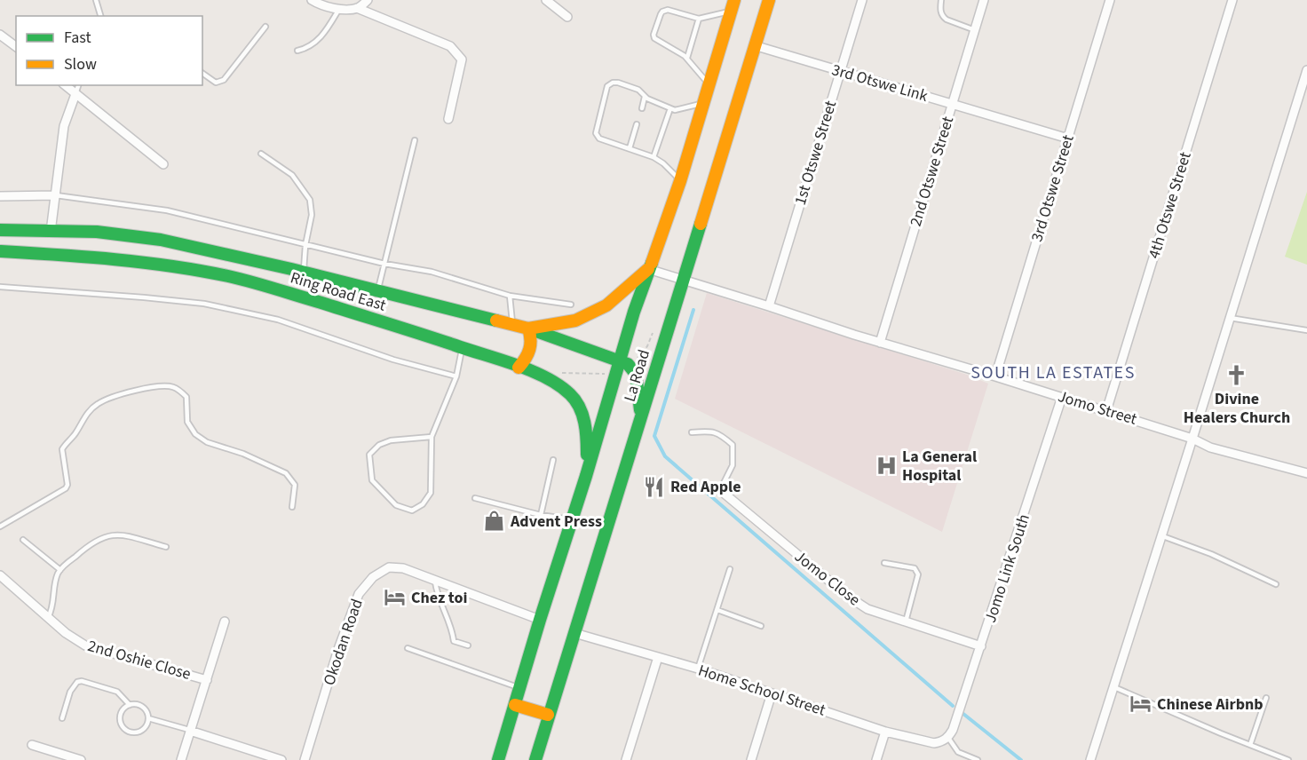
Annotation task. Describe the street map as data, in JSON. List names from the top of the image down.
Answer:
{
  "streets": {
    "main road": ["Ring Road East", "La Road"],
    "street": [
      "3rd Otswe Link",
      "1st Otswe Street",
      "2nd Otswe Street",
      "3rd Otswe Street",
      "4th Otswe Street",
      "Jomo Street",
      "Jomo Link South",
      "Jomo Close",
      "Okodan Road",
      "2nd Oshie Close",
      "Home School Street"
    ]
  },
  "crossings": [
    ["3rd Otswe Link", "1st Otswe Street"],
    ["3rd Otswe Link", "2nd Otswe Street"],
    ["3rd Otswe Link", "3rd Otswe Street"],
    ["3rd Otswe Link", "La Road"],
    ["1st Otswe Street", "Jomo Street"],
    ["2nd Otswe Street", "Jomo Street"],
    ["3rd Otswe Street", "Jomo Street"],
    ["4th Otswe Street", "Jomo Street"],
    ["Ring Road East", "La Road"],
    ["Ring Road East", "Jomo Street"],
    ["La Road", "Jomo Street"],
    ["La Road", "Okodan Road"],
    ["La Road", "Home School Street"],
    ["Jomo Street", "Jomo Link South"],
    ["Jomo Link South", "Jomo Close"],
    ["Jomo Link South", "Home School Street"]
  ],
  "districts": ["SOUTH LA ESTATES"],
  "places": {
    "church": ["Divine Healers Church"],
    "hospital": ["La General Hospital"],
    "restaurant": ["Red Apple"],
    "shop": ["Advent Press"],
    "hotel": ["Chez toi", "Chinese Airbnb"]
  },
  "legend": ["Fast", "Slow"]
}
